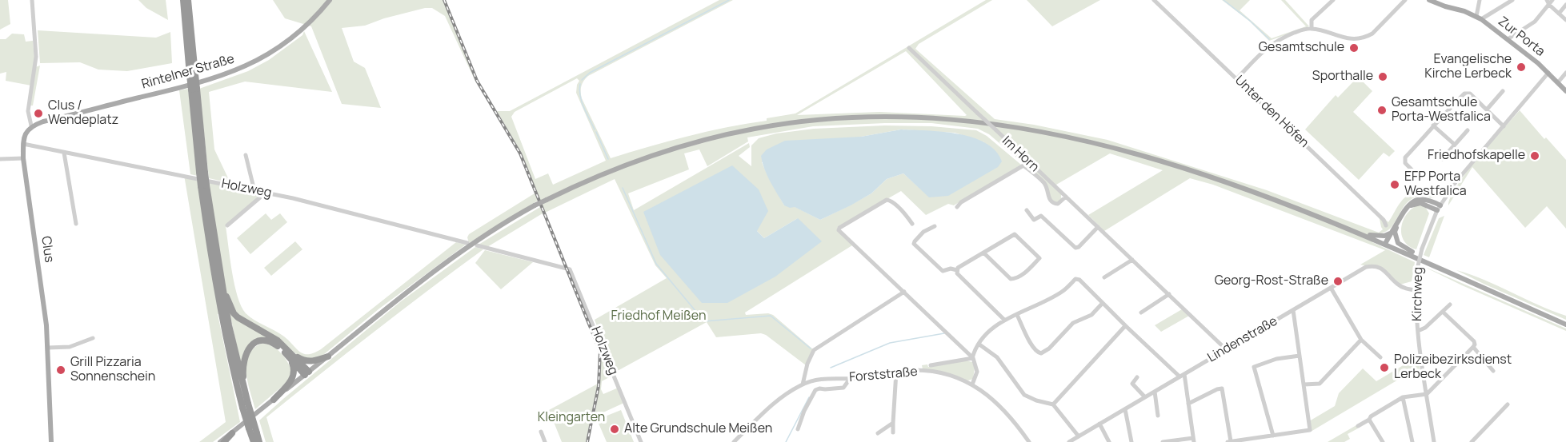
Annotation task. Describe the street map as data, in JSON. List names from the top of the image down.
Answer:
{
  "streets": {
    "main road": ["Zur Porta", "Rintelner Straße", "Clus"],
    "street": [
      "Unter den Höfen",
      "Im Horn",
      "Holzweg",
      "Kirchweg",
      "Lindenstraße",
      "Forststraße"
    ]
  },
  "crossings": [
    ["Zur Porta", "Kirchweg"],
    ["Rintelner Straße", "Clus"],
    ["Im Horn", "Lindenstraße"],
    ["Holzweg", "Clus"],
    ["Kirchweg", "Lindenstraße"]
  ],
  "parks": ["Friedhof Meißen", "Kleingarten"],
  "places": [
    "Gesamtschule",
    "Evangelische Kirche Lerbeck",
    "Sporthalle",
    "Gesamtschule Porta-Westfalica",
    "Clus / Wendeplatz",
    "Friedhofskapelle",
    "EFP Porta Westfalica",
    "Georg-Rost-Straße",
    "Polizeibezirksdienst Lerbeck",
    "Grill Pizzaria Sonnenschein",
    "Alte Grundschule Meißen"
  ]
}
